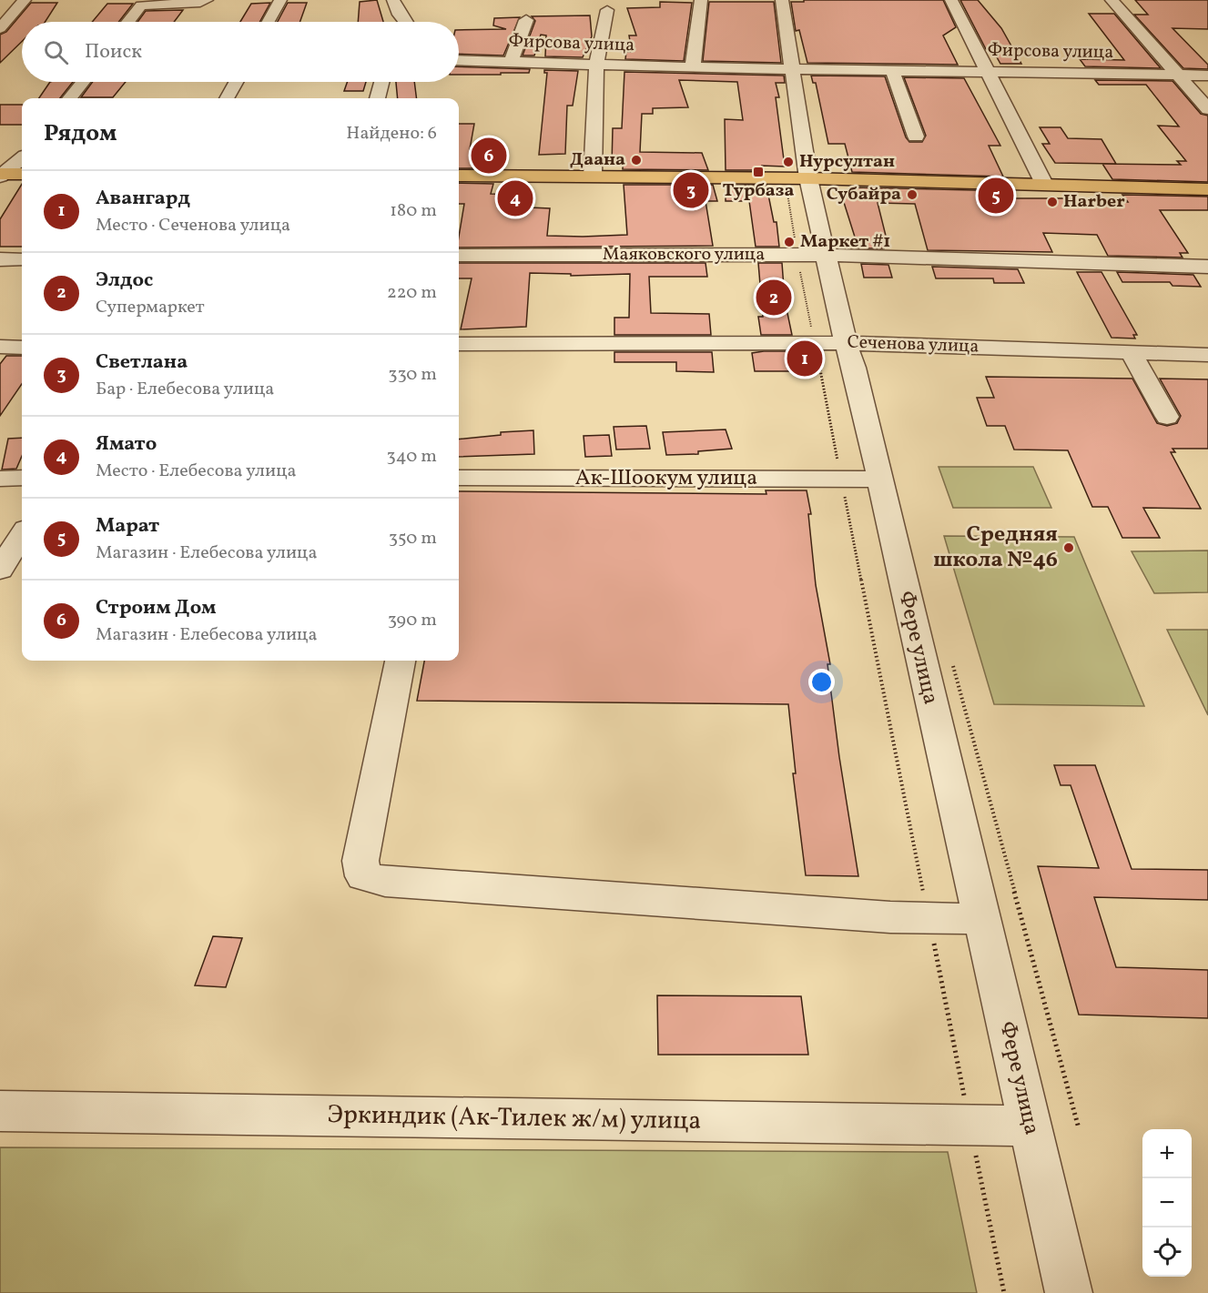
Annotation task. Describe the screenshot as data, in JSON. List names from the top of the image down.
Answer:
{
  "streets": {
    "street": [
      "Фирсова улица",
      "Маяковского улица",
      "Сеченова улица",
      "Ак-Шоокум улица",
      "Фере улица",
      "Эркиндик (Ак-Тилек ж/м) улица"
    ]
  },
  "crossings": [
    ["Фирсова улица", "Фере улица"],
    ["Маяковского улица", "Фере улица"],
    ["Сеченова улица", "Фере улица"],
    ["Ак-Шоокум улица", "Фере улица"],
    ["Фере улица", "Эркиндик (Ак-Тилек ж/м) улица"]
  ],
  "places": {
    "other": [
      "Даана",
      "Нурсултан",
      "Субайра",
      "Harber",
      "Маркет #1",
      "Средняя школа №46"
    ],
    "transit": ["Турбаза"]
  },
  "page": {
    "search": "Поиск",
    "heading": ["Рядом", "Найдено: 6"],
    "pins": [
      "6",
      "3",
      "5",
      "4",
      "2",
      "1"
    ],
    "list": [
      {
        "mark": "1",
        "name": "Авангард",
        "note": "Место · Сеченова улица",
        "value": "180 m"
      },
      {
        "mark": "2",
        "name": "Элдос",
        "note": "Супермаркет",
        "value": "220 m"
      },
      {
        "mark": "3",
        "name": "Светлана",
        "note": "Бар · Елебесова улица",
        "value": "330 m"
      },
      {
        "mark": "4",
        "name": "Ямато",
        "note": "Место · Елебесова улица",
        "value": "340 m"
      },
      {
        "mark": "5",
        "name": "Марат",
        "note": "Магазин · Елебесова улица",
        "value": "350 m"
      },
      {
        "mark": "6",
        "name": "Строим Дом",
        "note": "Магазин · Елебесова улица",
        "value": "390 m"
      }
    ],
    "map_buttons": ["+", "−"]
  }
}
